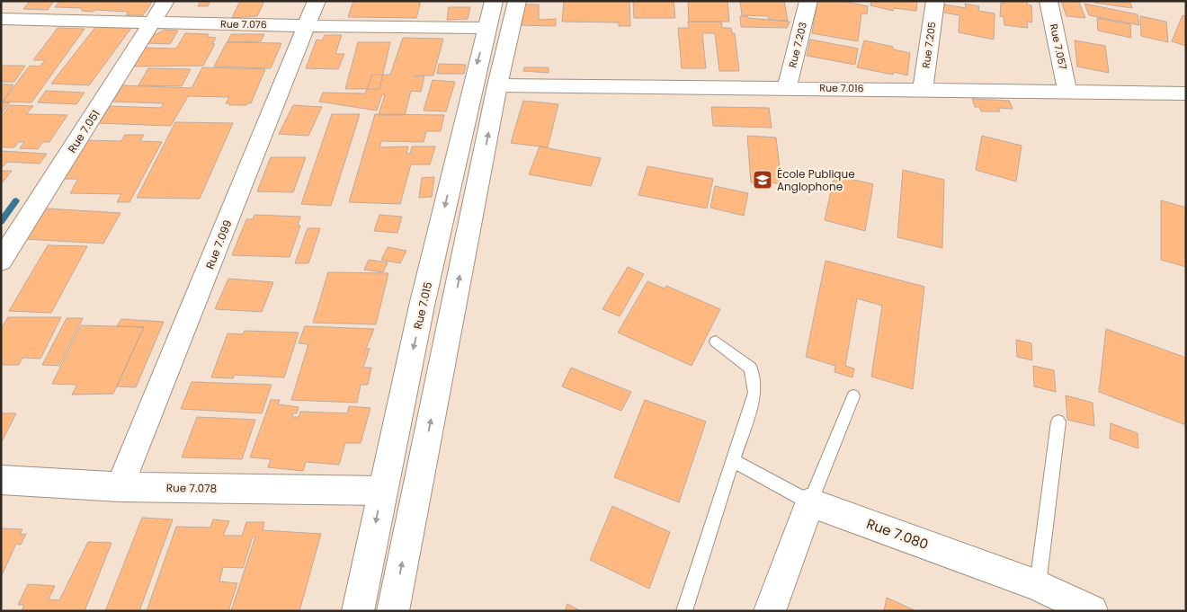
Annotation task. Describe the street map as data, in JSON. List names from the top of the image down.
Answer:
{
  "streets": {
    "street": [
      "Rue 7.076",
      "Rue 7.203",
      "Rue 7.205",
      "Rue 7.057",
      "Rue 7.016",
      "Rue 7.051",
      "Rue 7.099",
      "Rue 7.015",
      "Rue 7.078",
      "Rue 7.080"
    ]
  },
  "crossings": [
    ["Rue 7.076", "Rue 7.051"],
    ["Rue 7.076", "Rue 7.099"],
    ["Rue 7.076", "Rue 7.015"],
    ["Rue 7.203", "Rue 7.016"],
    ["Rue 7.205", "Rue 7.016"],
    ["Rue 7.057", "Rue 7.016"],
    ["Rue 7.099", "Rue 7.078"],
    ["Rue 7.015", "Rue 7.078"]
  ],
  "places": {
    "school or university": ["École Publique Anglophone"]
  }
}
